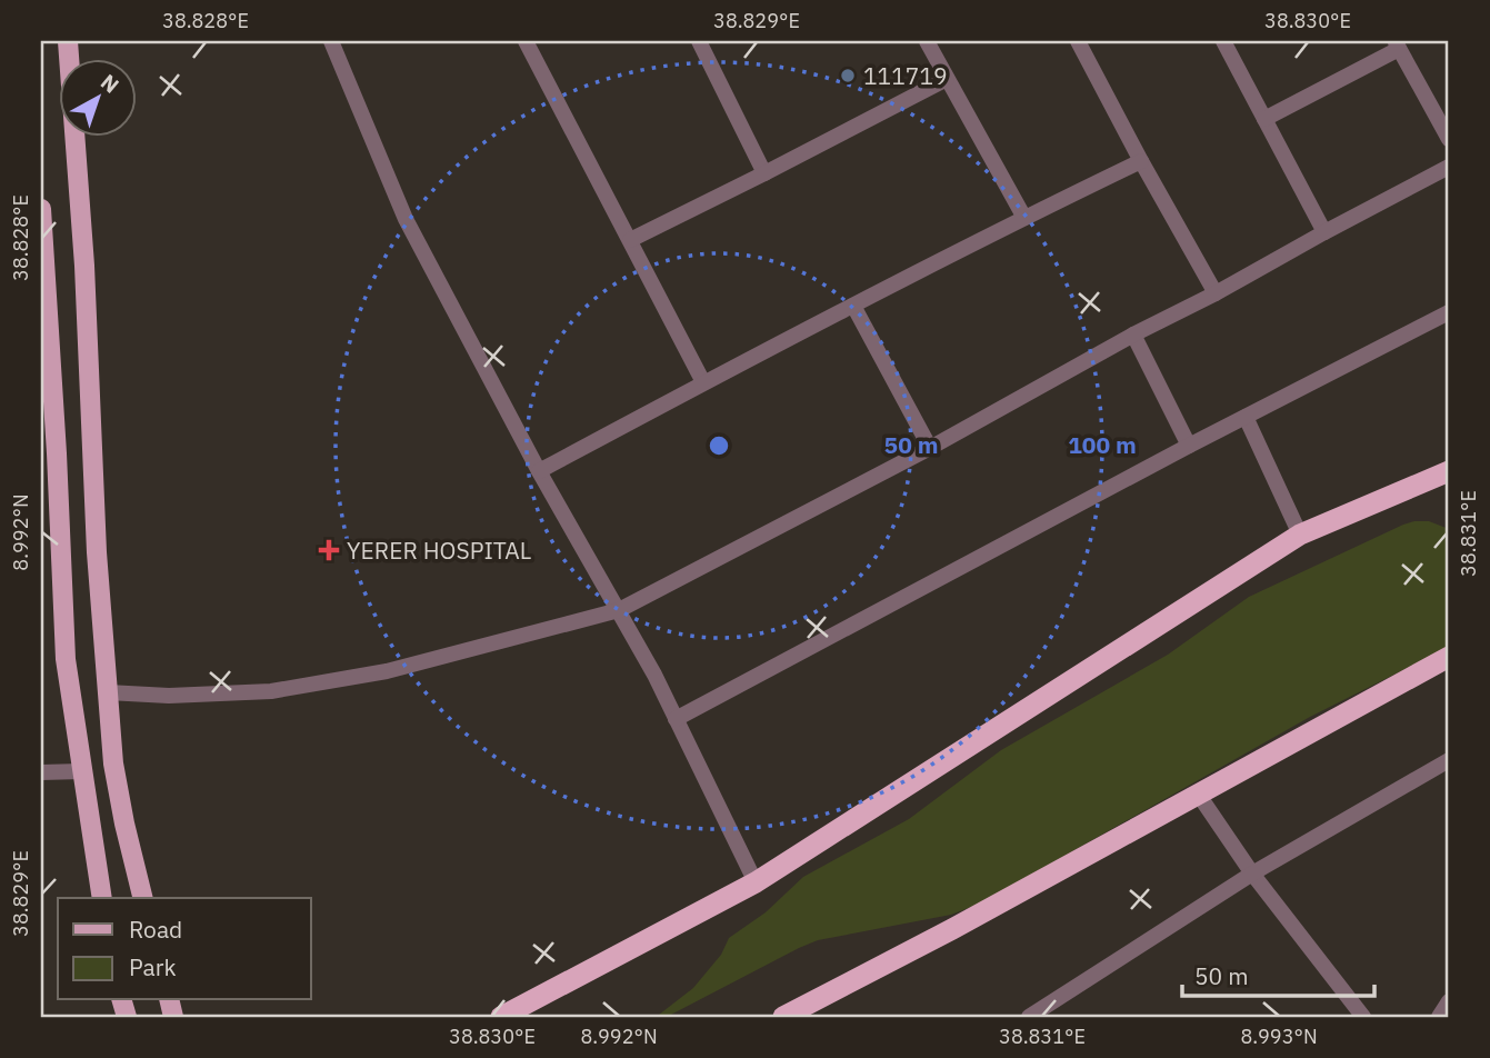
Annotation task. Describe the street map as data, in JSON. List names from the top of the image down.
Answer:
{
  "places": {
    "other": ["111719"],
    "health": ["YERER HOSPITAL"]
  },
  "legend": ["Road", "Park"],
  "scale_bar": "50 m",
  "north": "top right",
  "coordinates": [
    "38.828°E",
    "38.829°E",
    "38.830°E",
    "8.992°N",
    "38.831°E",
    "8.993°N"
  ],
  "rings": ["50 m", "100 m"]
}
